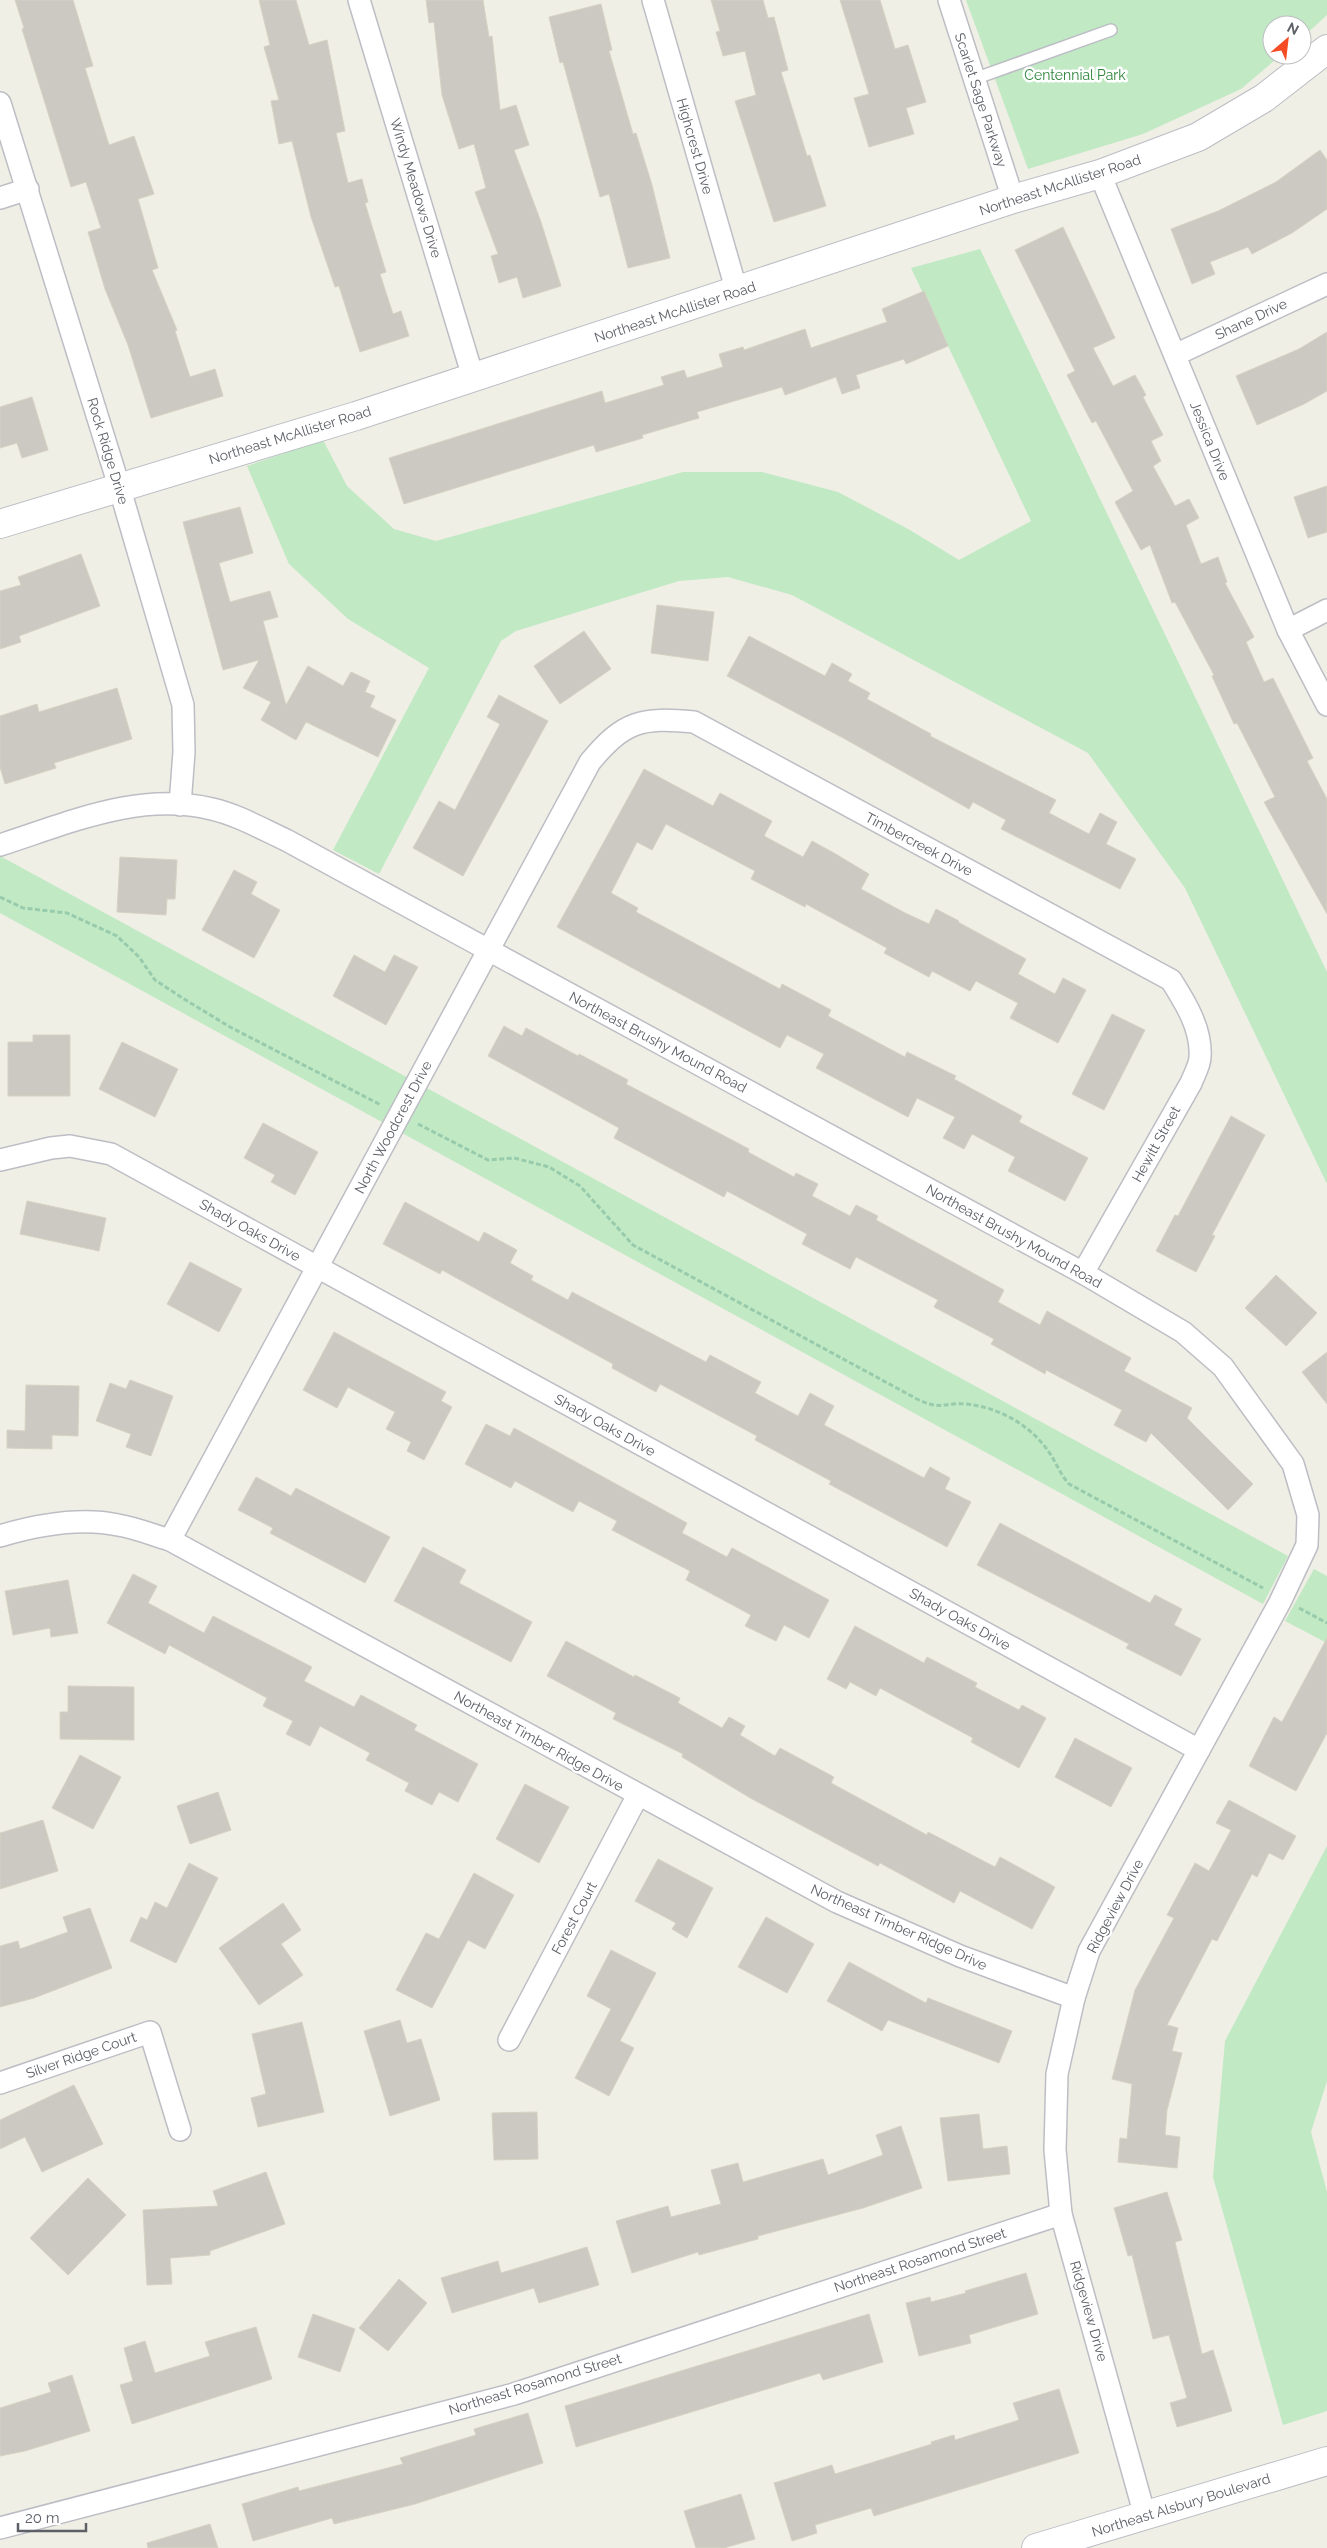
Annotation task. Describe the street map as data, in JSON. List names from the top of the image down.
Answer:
{
  "streets": {
    "street": [
      "Scarlet Sage Parkway",
      "Highcrest Drive",
      "Northeast McAllister Road",
      "Windy Meadows Drive",
      "Shane Drive",
      "Jessica Drive",
      "Rock Ridge Drive",
      "Timbercreek Drive",
      "Northeast Brushy Mound Road",
      "North Woodcrest Drive",
      "Hewitt Street",
      "Shady Oaks Drive",
      "Northeast Timber Ridge Drive",
      "Ridgeview Drive",
      "Forest Court",
      "Silver Ridge Court",
      "Northeast Rosamond Street",
      "Northeast Alsbury Boulevard"
    ]
  },
  "crossings": [
    ["Scarlet Sage Parkway", "Northeast McAllister Road"],
    ["Highcrest Drive", "Northeast McAllister Road"],
    ["Northeast McAllister Road", "Windy Meadows Drive"],
    ["Northeast McAllister Road", "Jessica Drive"],
    ["Northeast McAllister Road", "Rock Ridge Drive"],
    ["Shane Drive", "Jessica Drive"],
    ["Rock Ridge Drive", "Northeast Brushy Mound Road"],
    ["Timbercreek Drive", "North Woodcrest Drive"],
    ["Timbercreek Drive", "Hewitt Street"],
    ["Northeast Brushy Mound Road", "North Woodcrest Drive"],
    ["Northeast Brushy Mound Road", "Hewitt Street"],
    ["Northeast Brushy Mound Road", "Ridgeview Drive"],
    ["North Woodcrest Drive", "Shady Oaks Drive"],
    ["North Woodcrest Drive", "Northeast Timber Ridge Drive"],
    ["Shady Oaks Drive", "Ridgeview Drive"],
    ["Northeast Timber Ridge Drive", "Ridgeview Drive"],
    ["Northeast Timber Ridge Drive", "Forest Court"],
    ["Ridgeview Drive", "Northeast Rosamond Street"],
    ["Ridgeview Drive", "Northeast Alsbury Boulevard"]
  ],
  "parks": ["Centennial Park"],
  "scale_bar": "20 m",
  "north": "top right"
}
